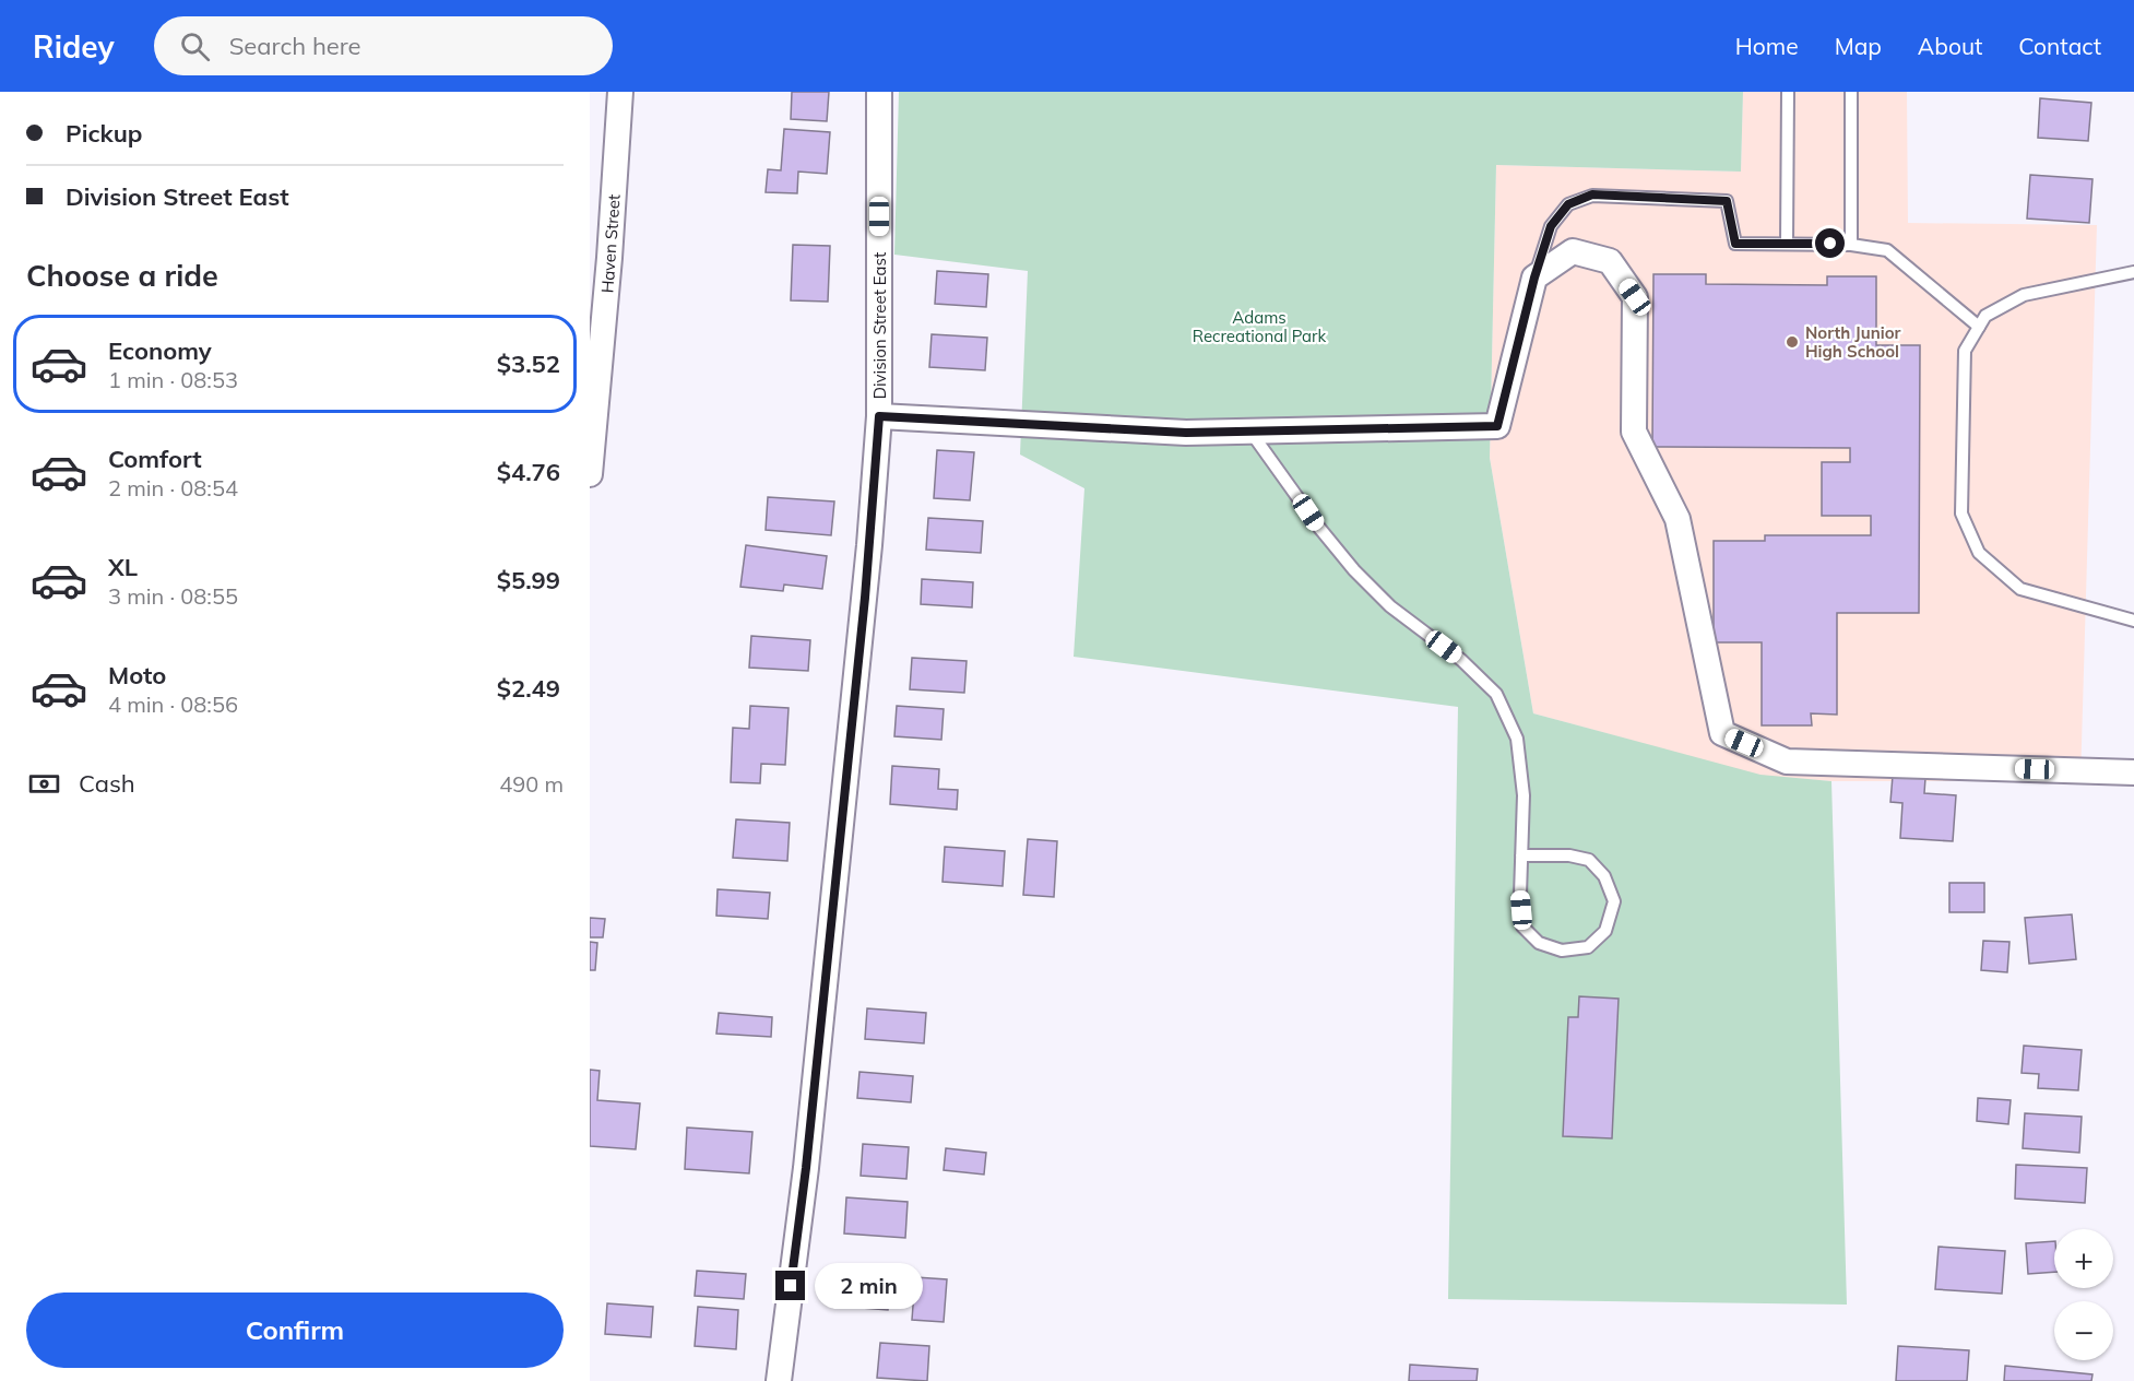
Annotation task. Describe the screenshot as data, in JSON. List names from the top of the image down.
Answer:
{
  "streets": {
    "street": ["Haven Street", "Division Street East"]
  },
  "parks": ["Adams Recreational Park"],
  "places": ["North Junior High School"],
  "page": {
    "header": "Ridey",
    "search": "Search here",
    "nav": [
      "Home",
      "Map",
      "About",
      "Contact"
    ],
    "banner": ["Pickup", "Division Street East"],
    "heading": "Choose a ride",
    "list": [
      {
        "name": "Economy",
        "note": "1 min · 08:53",
        "value": "$3.52"
      },
      {
        "name": "Comfort",
        "note": "2 min · 08:54",
        "value": "$4.76"
      },
      {
        "name": "XL",
        "note": "3 min · 08:55",
        "value": "$5.99"
      },
      {
        "name": "Moto",
        "note": "4 min · 08:56",
        "value": "$2.49"
      }
    ],
    "pay": ["Cash", "490 m"],
    "map_buttons": ["+", "−"],
    "bubble": "2 min",
    "buttons": "Confirm"
  }
}
